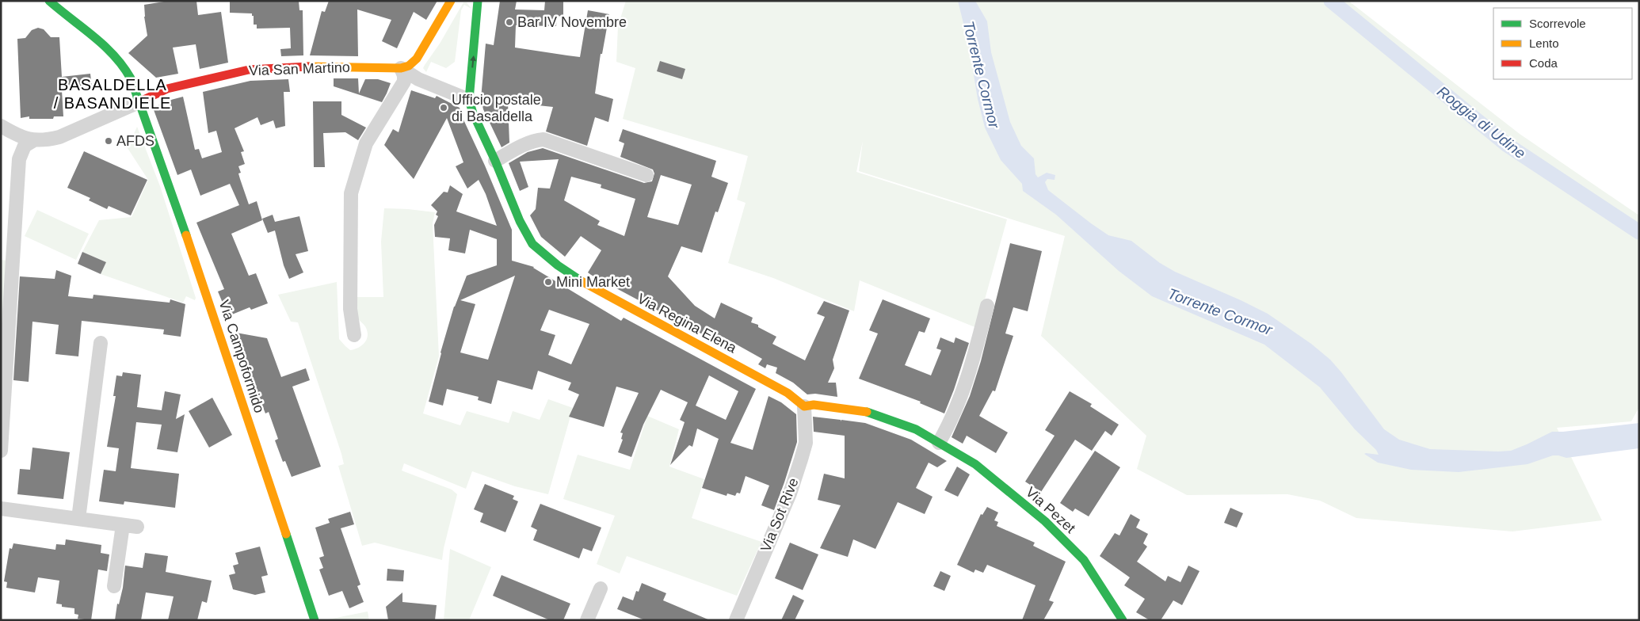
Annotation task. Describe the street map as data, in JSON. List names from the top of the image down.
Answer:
{
  "streets": {
    "street": [
      "Via San Martino",
      "Via Regina Elena",
      "Via Campoformido",
      "Via Pezet",
      "Via Sot Rive"
    ]
  },
  "crossings": [
    ["Via San Martino", "Via Campoformido"],
    ["Via Regina Elena", "Via Sot Rive"]
  ],
  "districts": ["BASALDELLA / BASANDIELE"],
  "water": ["Torrente Cormor", "Roggia di Udine"],
  "places": [
    "Bar IV Novembre",
    "Ufficio postale di Basaldella",
    "AFDS",
    "Mini Market"
  ],
  "legend": ["Scorrevole", "Lento", "Coda"]
}
